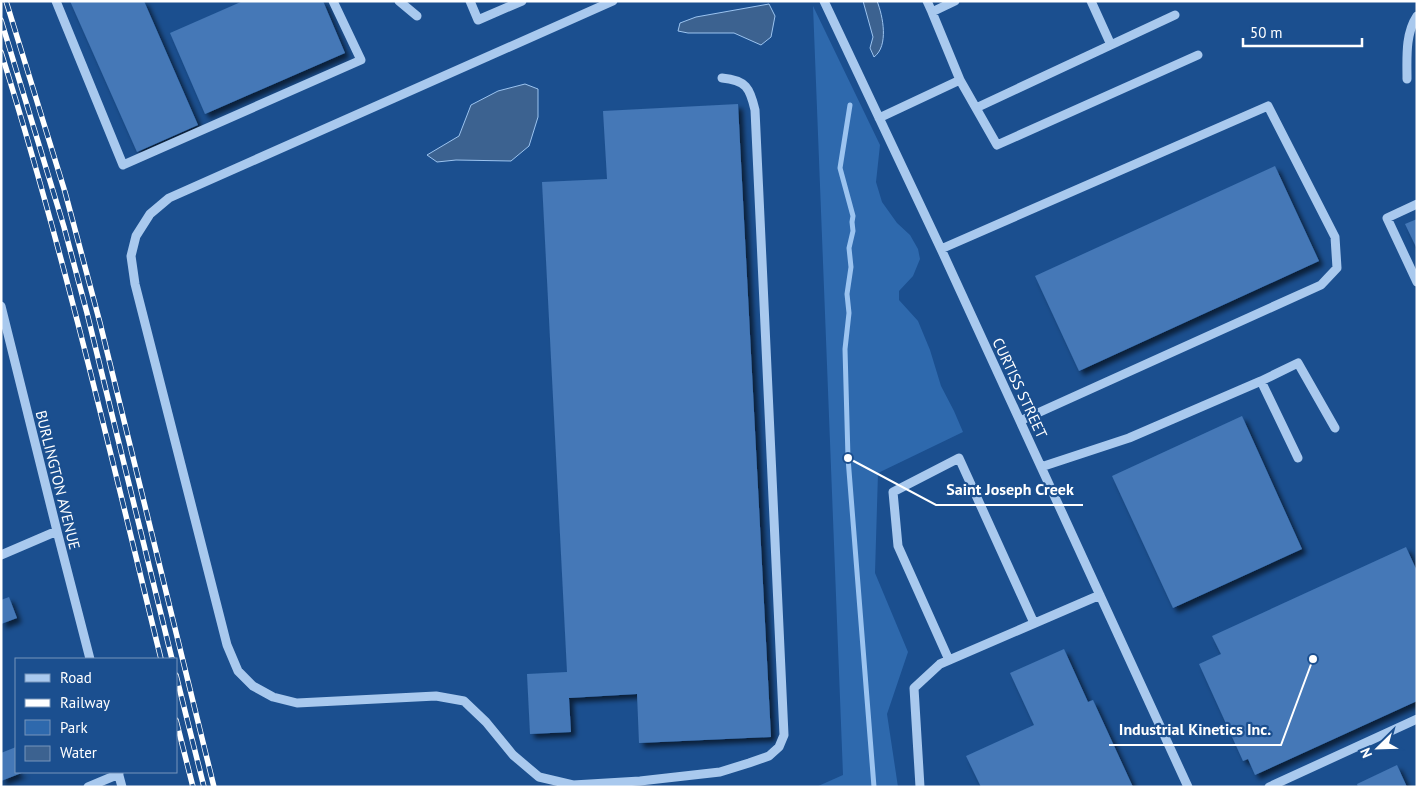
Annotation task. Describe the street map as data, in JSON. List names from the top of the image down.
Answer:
{
  "streets": {
    "street": ["CURTISS STREET", "BURLINGTON AVENUE"]
  },
  "places": ["Saint Joseph Creek", "Industrial Kinetics Inc."],
  "legend": [
    "Road",
    "Railway",
    "Park",
    "Water"
  ],
  "scale_bar": "50 m",
  "north": "bottom left"
}
